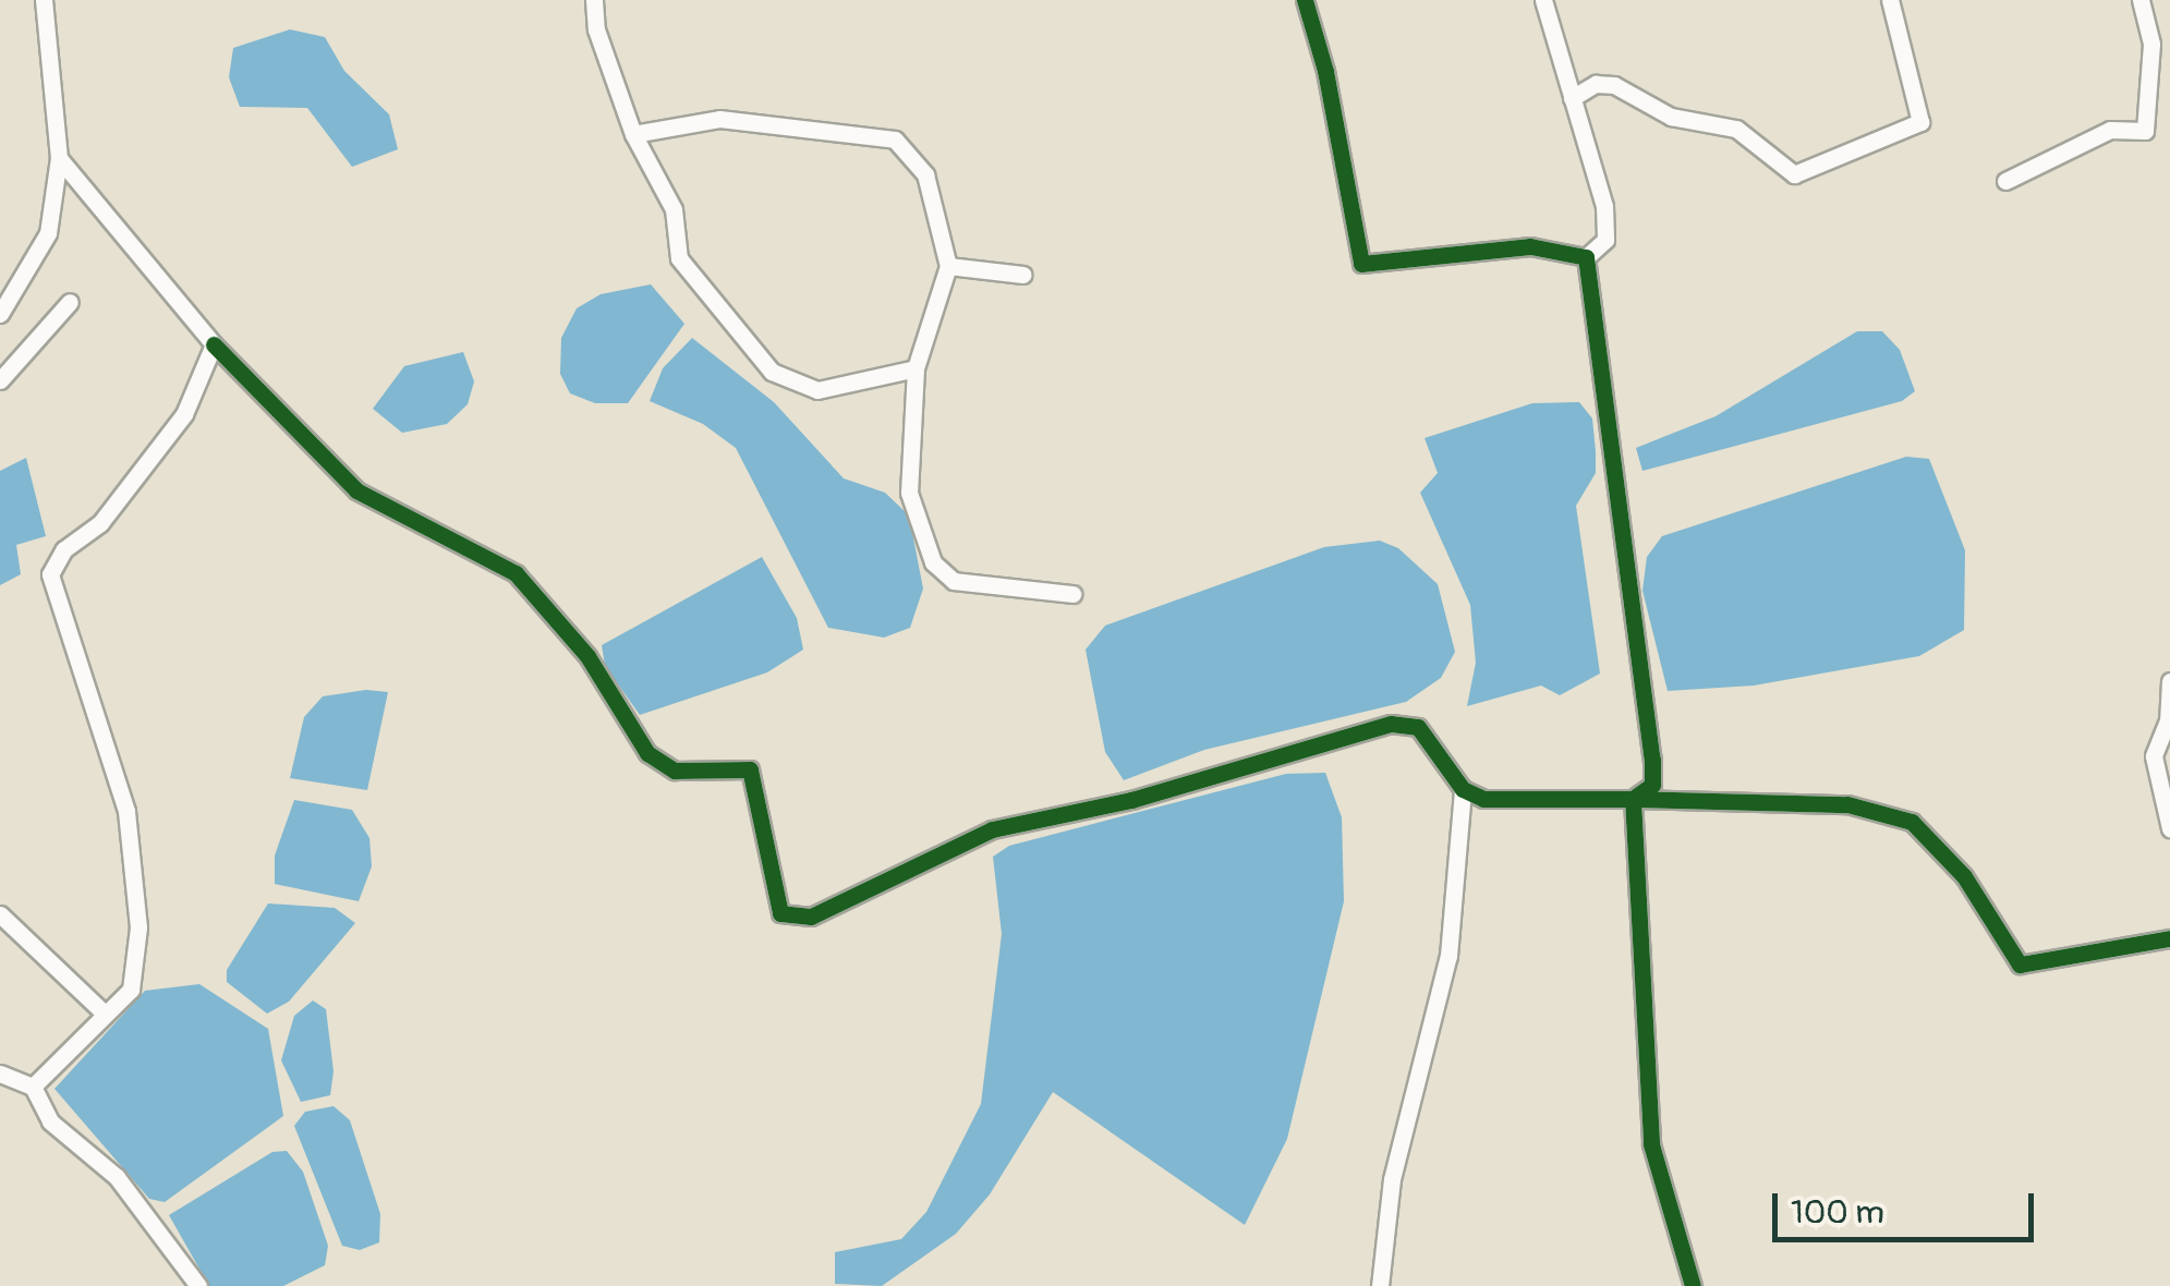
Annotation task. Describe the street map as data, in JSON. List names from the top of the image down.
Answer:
{
  "scale_bar": "100 m"
}
